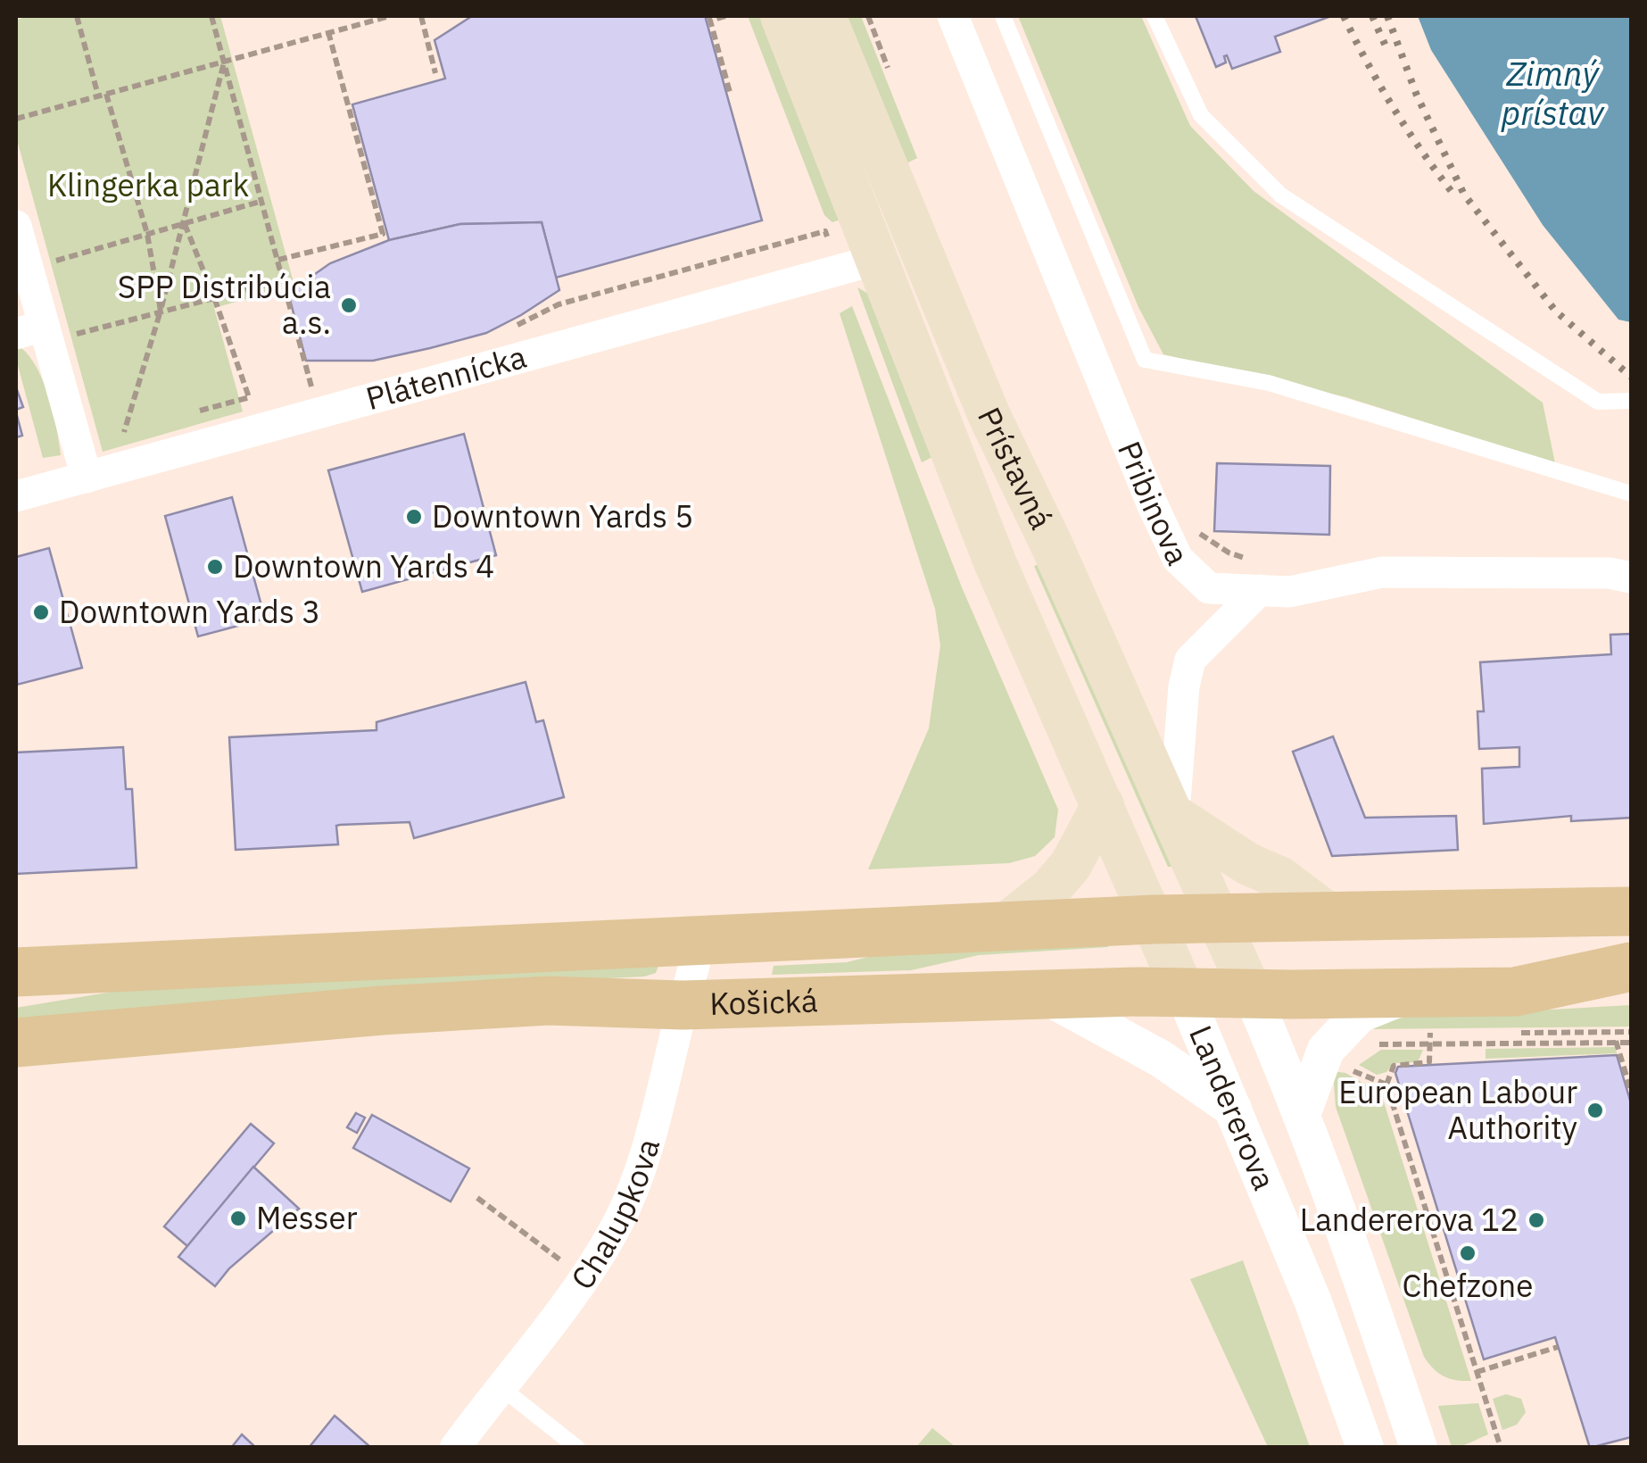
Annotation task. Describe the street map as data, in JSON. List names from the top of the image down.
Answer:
{
  "streets": {
    "main road": ["Prístavná", "Košická", "Landererova"],
    "street": ["Plátennícka", "Pribinova", "Chalupkova"]
  },
  "crossings": [
    ["Plátennícka", "Prístavná"],
    ["Prístavná", "Košická"],
    ["Prístavná", "Landererova"],
    ["Košická", "Landererova"],
    ["Košická", "Chalupkova"]
  ],
  "water": ["Zimný prístav"],
  "parks": ["Klingerka park"],
  "places": [
    "SPP Distribúcia a.s.",
    "Downtown Yards 5",
    "Downtown Yards 4",
    "Downtown Yards 3",
    "European Labour Authority",
    "Messer",
    "Landererova 12",
    "Chefzone"
  ]
}
